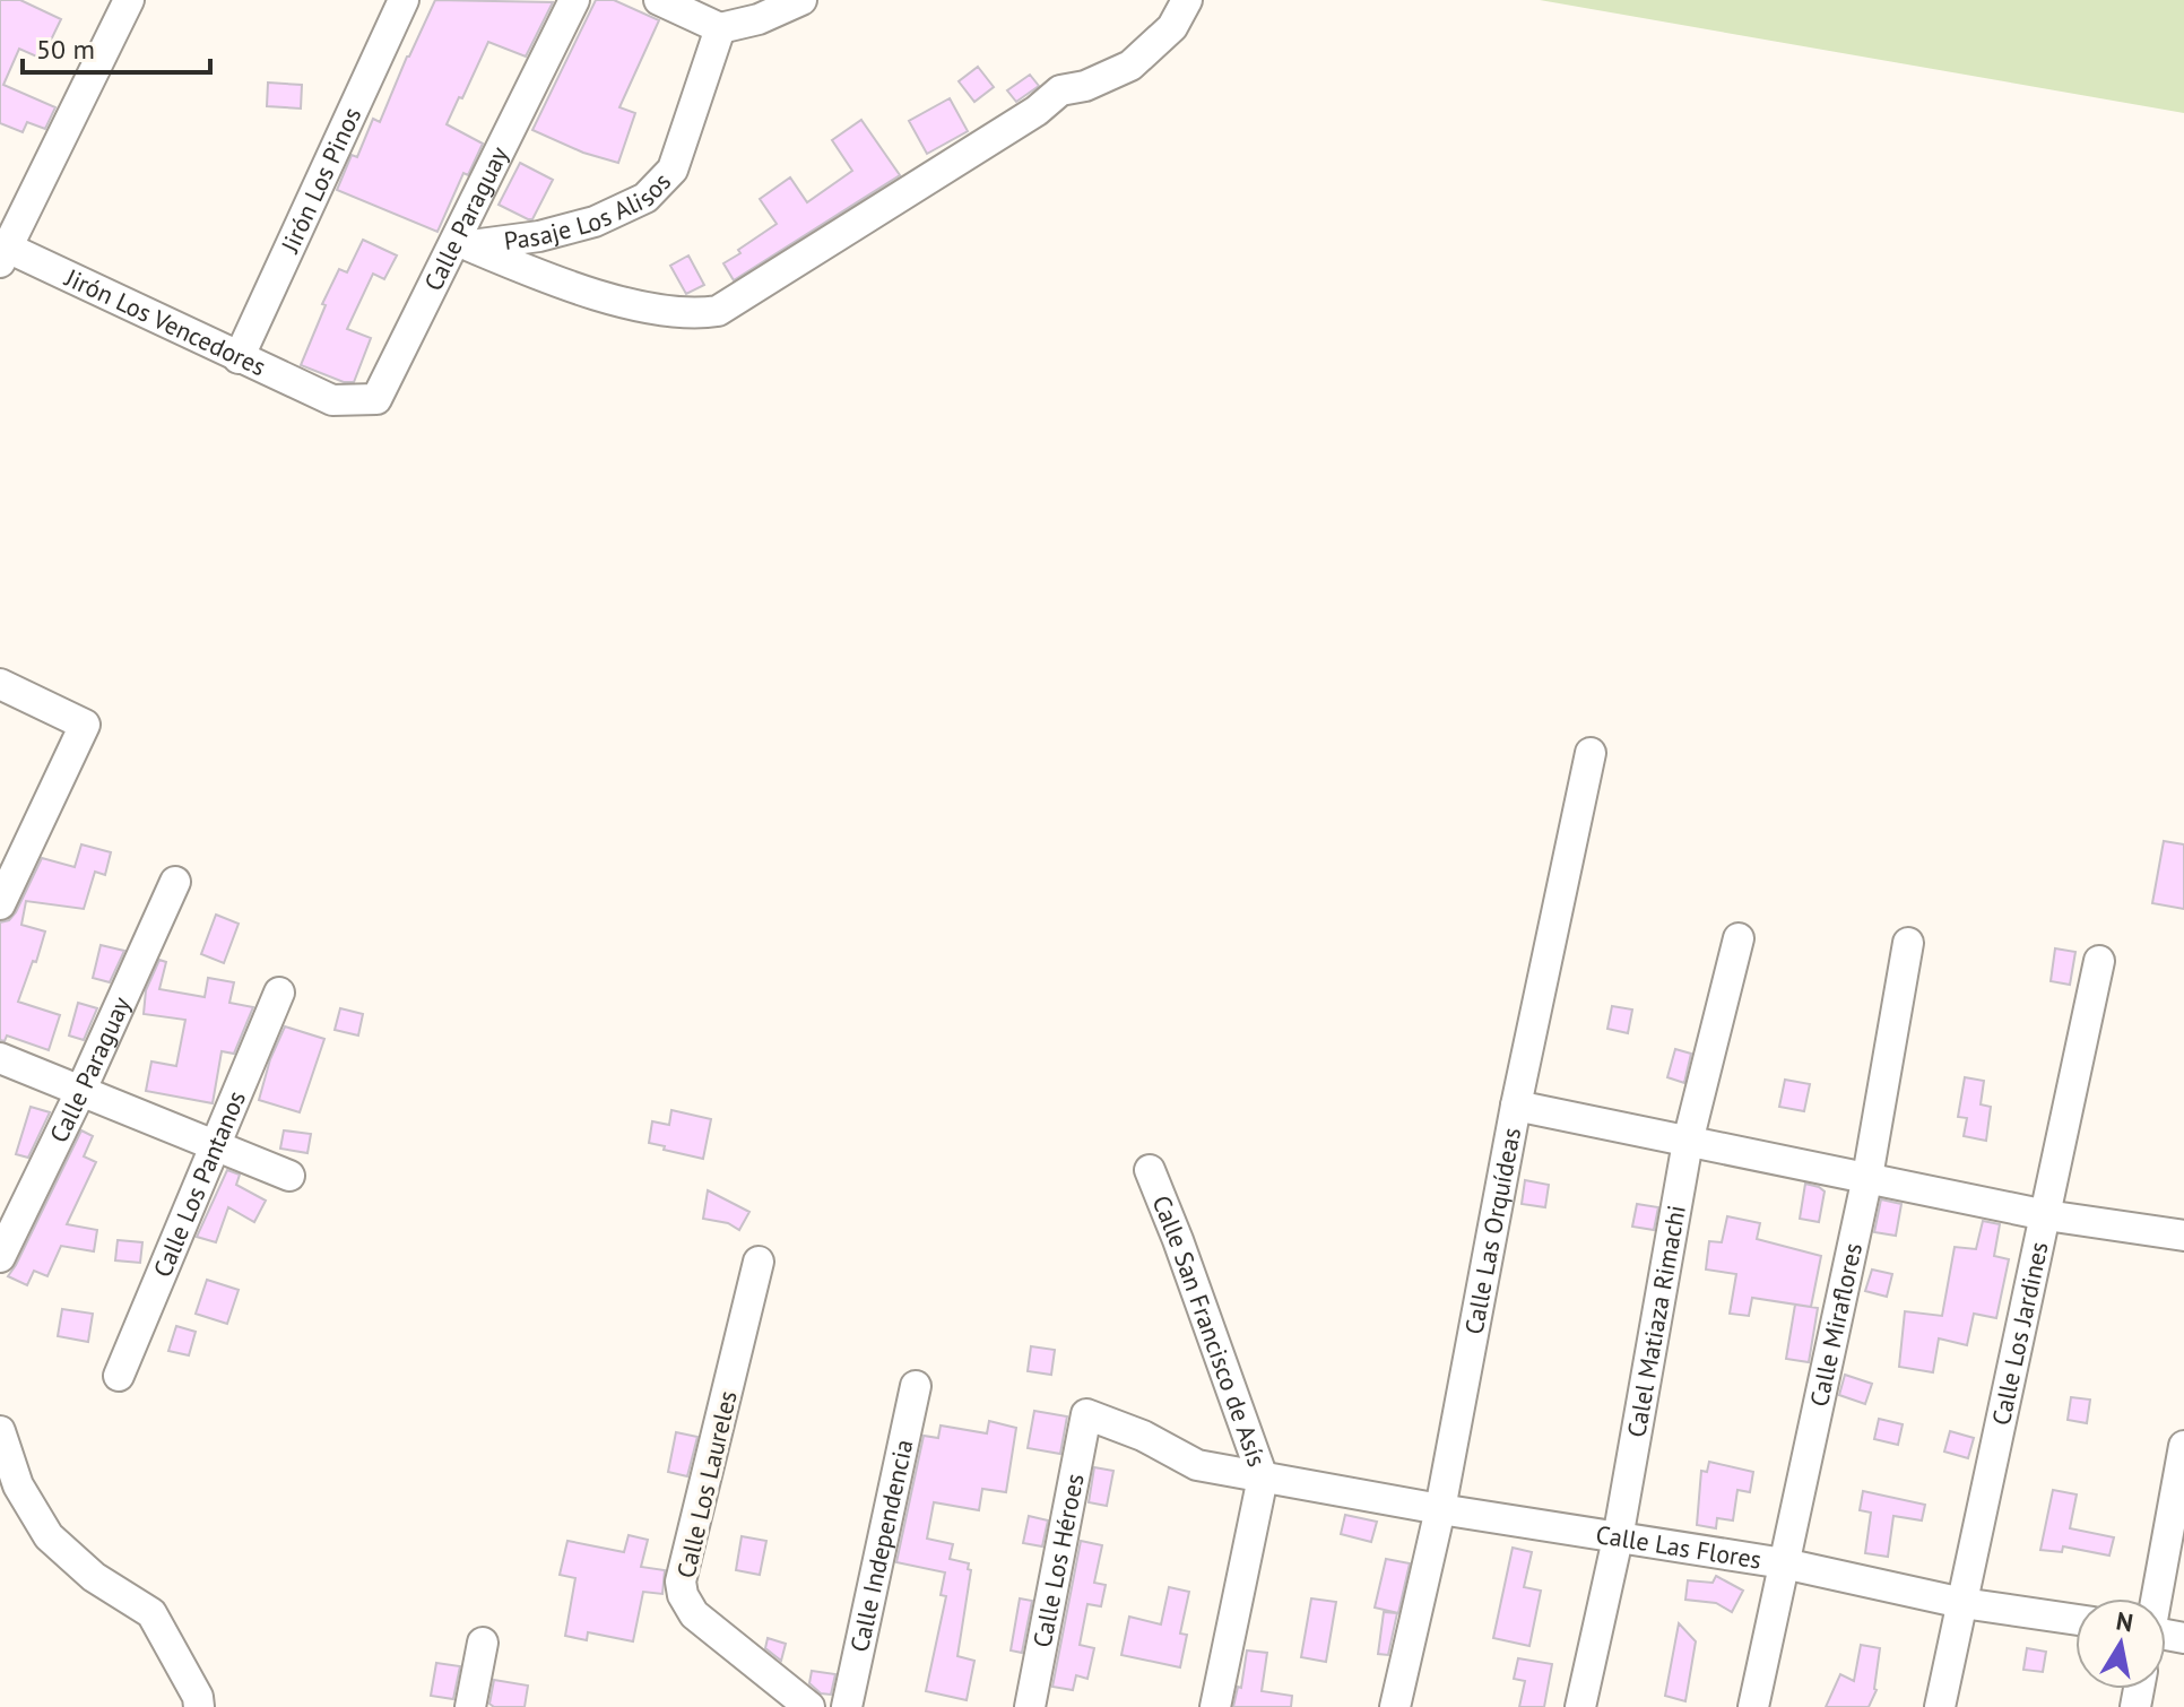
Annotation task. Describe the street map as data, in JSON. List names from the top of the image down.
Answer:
{
  "streets": {
    "street": [
      "Jirón Los Pinos",
      "Pasaje Los Alisos",
      "Calle Paraguay",
      "Jirón Los Vencedores",
      "Calle Los Pantanos",
      "Calle Las Orquídeas",
      "Calel Matiaza Rimachi",
      "Calle Miraflores",
      "Calle San Francisco de Asís",
      "Calle Los Jardines",
      "Calle Los Laureles",
      "Calle Independencia",
      "Calle Las Flores",
      "Calle Los Héroes"
    ]
  },
  "crossings": [
    ["Jirón Los Pinos", "Jirón Los Vencedores"],
    ["Pasaje Los Alisos", "Calle Paraguay"],
    ["Calle Paraguay", "Jirón Los Vencedores"],
    ["Calle Las Orquídeas", "Calle Las Flores"],
    ["Calel Matiaza Rimachi", "Calle Las Flores"],
    ["Calle Miraflores", "Calle Las Flores"],
    ["Calle San Francisco de Asís", "Calle Las Flores"],
    ["Calle Los Jardines", "Calle Las Flores"],
    ["Calle Las Flores", "Calle Los Héroes"]
  ],
  "scale_bar": "50 m",
  "north": "top"
}
